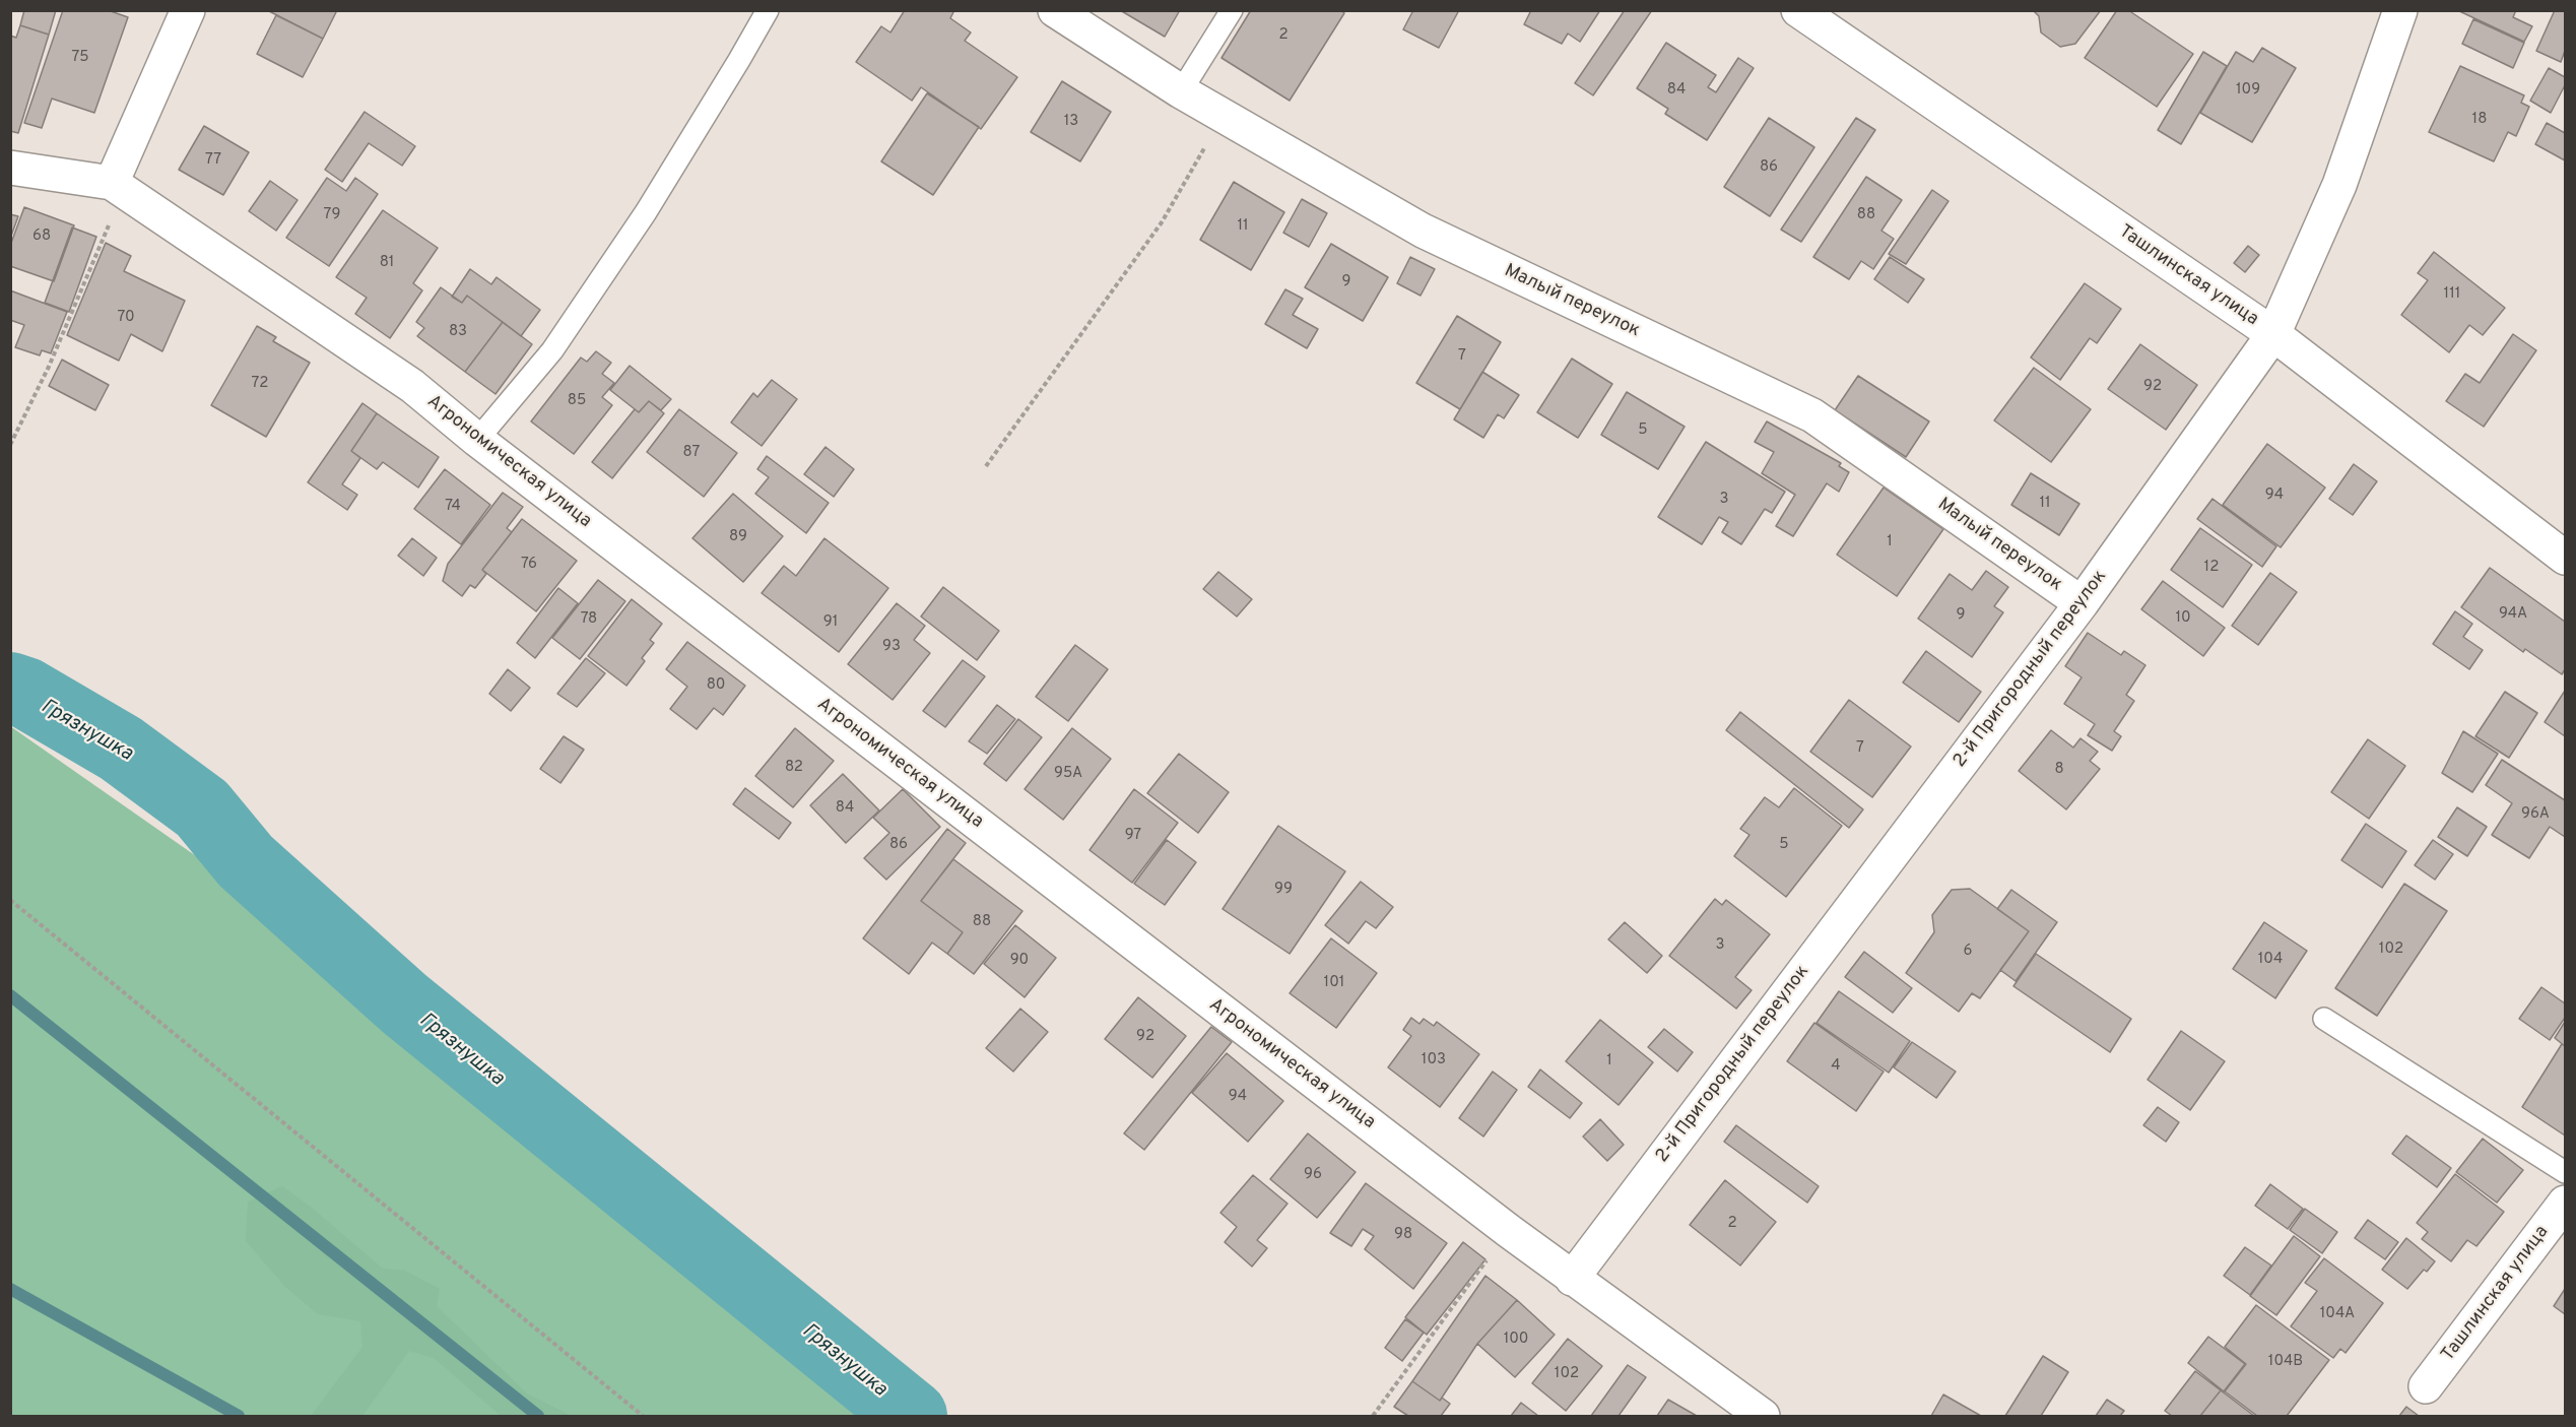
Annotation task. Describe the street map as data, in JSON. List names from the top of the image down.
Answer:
{
  "streets": {
    "street": [
      "Ташлинская улица",
      "Малый переулок",
      "Агрономическая улица",
      "2-й Пригородный переулок"
    ]
  },
  "crossings": [
    ["Ташлинская улица", "2-й Пригородный переулок"],
    ["Малый переулок", "2-й Пригородный переулок"],
    ["Агрономическая улица", "2-й Пригородный переулок"]
  ],
  "water": ["Грязнушка"],
  "house_numbers": [
    "2",
    "75",
    "84",
    "109",
    "18",
    "13",
    "77",
    "86",
    "79",
    "88",
    "11",
    "68",
    "81",
    "9",
    "111",
    "70",
    "83",
    "7",
    "72",
    "92",
    "85",
    "5",
    "87",
    "94",
    "3",
    "11",
    "74",
    "89",
    "1",
    "76",
    "12",
    "94А",
    "9",
    "10",
    "78",
    "91",
    "93",
    "80",
    "7",
    "82",
    "8",
    "95А",
    "84",
    "96А",
    "97",
    "86",
    "5",
    "99",
    "88",
    "3",
    "102",
    "6",
    "104",
    "90",
    "101",
    "92",
    "103",
    "1",
    "4",
    "94",
    "96",
    "2",
    "98",
    "104А",
    "100",
    "104В",
    "102"
  ]
}
